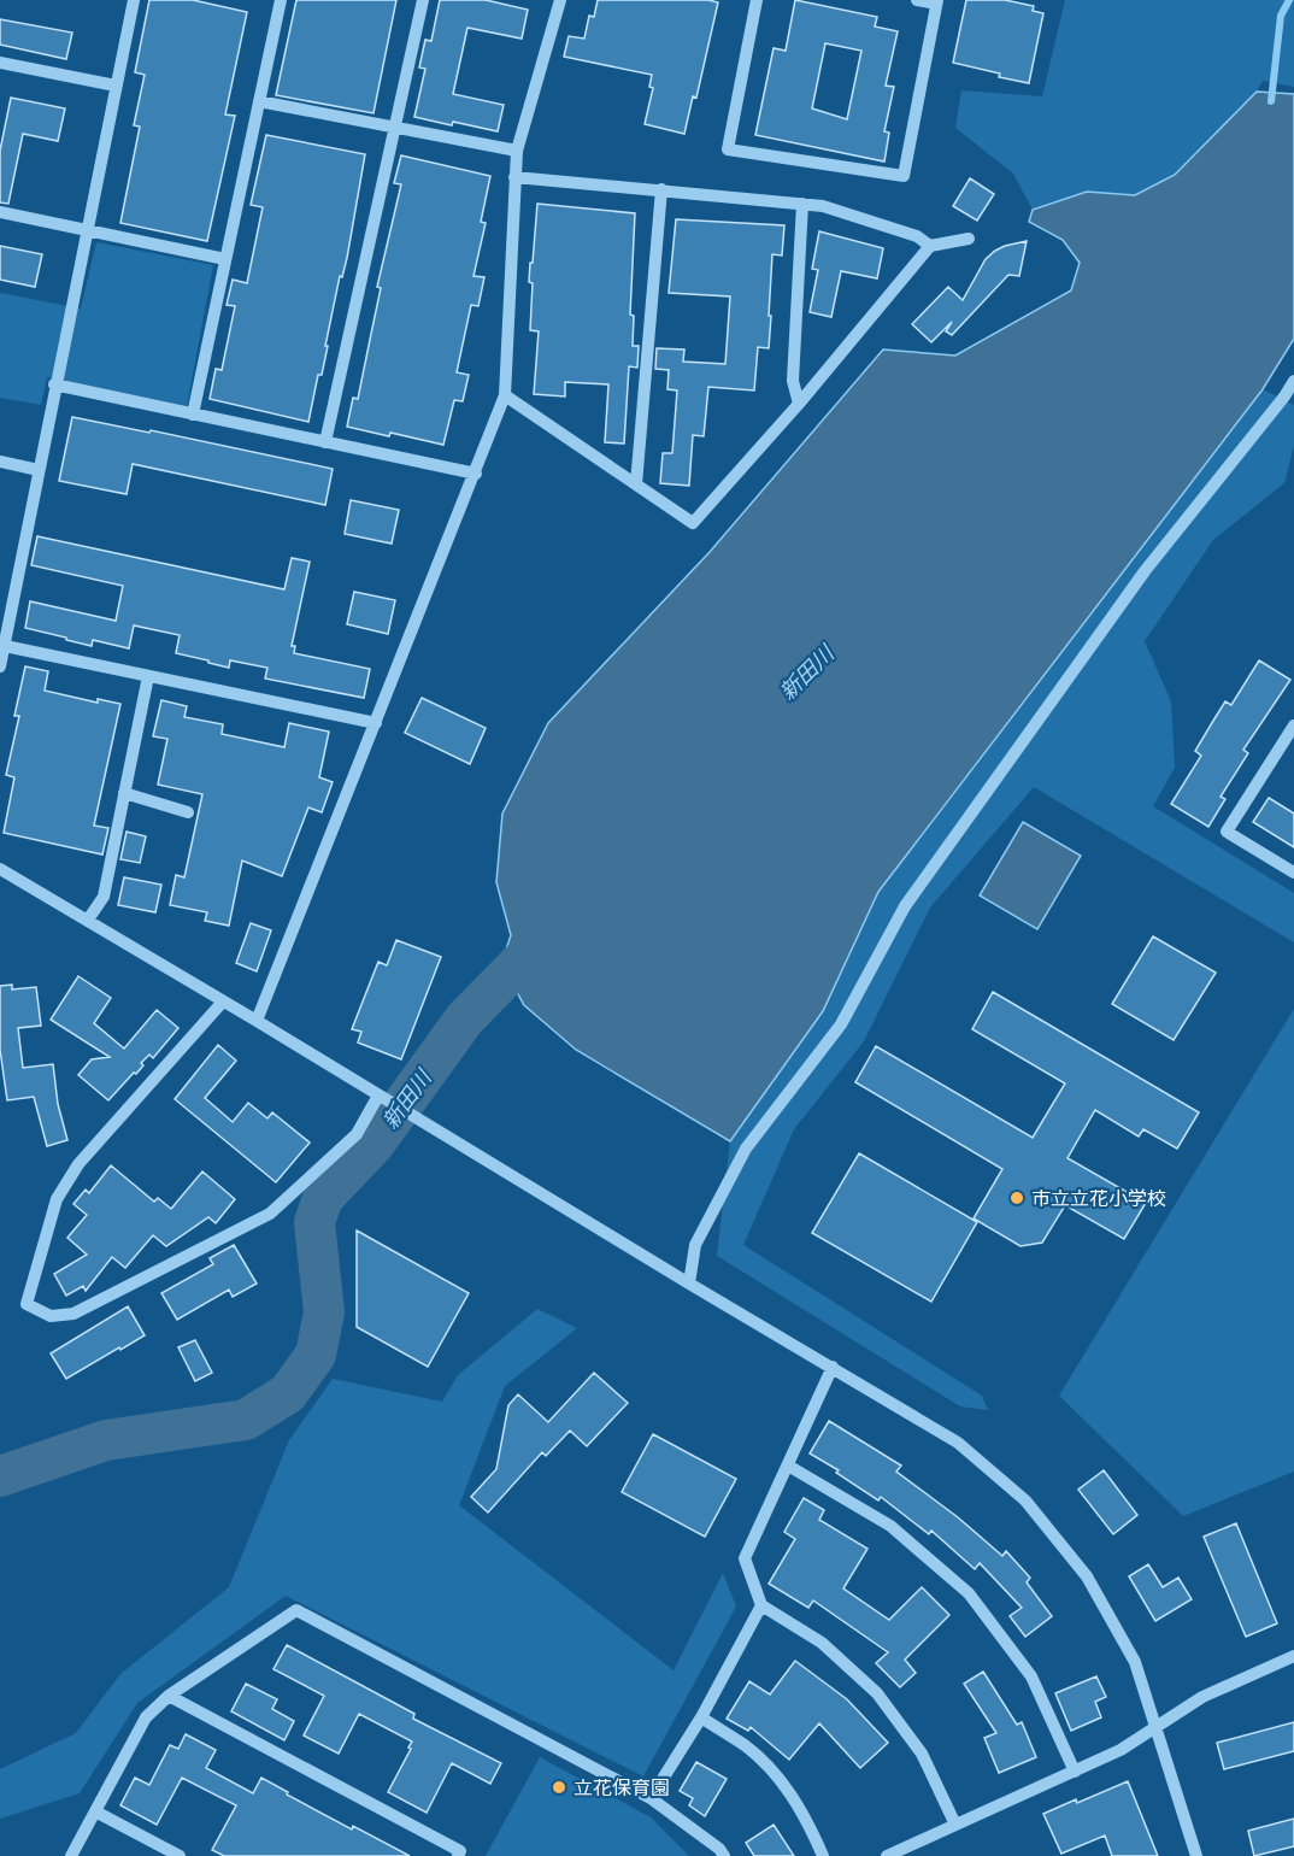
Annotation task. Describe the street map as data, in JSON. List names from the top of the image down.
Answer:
{
  "water": ["新田川"],
  "places": ["市立立花小学校", "立花保育園"]
}
